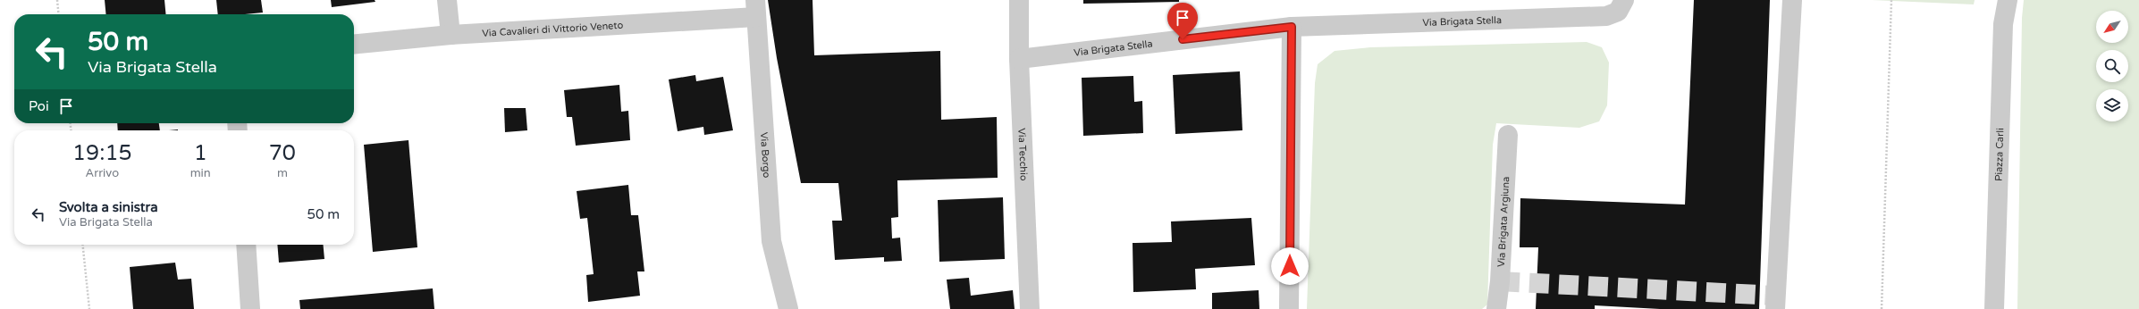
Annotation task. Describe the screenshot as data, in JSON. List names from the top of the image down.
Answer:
{
  "streets": {
    "street": [
      "Via Brigata Stella",
      "Via Cavalieri di Vittorio Veneto",
      "Via Tecchio",
      "Piazza Carli",
      "Via Borgo",
      "Via Brigata Argiuna"
    ]
  },
  "crossings": [
    ["Via Brigata Stella", "Via Tecchio"],
    ["Via Cavalieri di Vittorio Veneto", "Via Borgo"]
  ],
  "north": "bottom left",
  "page": {
    "turn": ["50 m", "Via Brigata Stella"],
    "then": "Poi",
    "eta": [
      "19:15",
      "Arrivo",
      "1",
      "min",
      "70",
      "m"
    ],
    "list": [
      {
        "name": "Svolta a sinistra",
        "note": "Via Brigata Stella",
        "value": "50 m"
      }
    ]
  }
}
